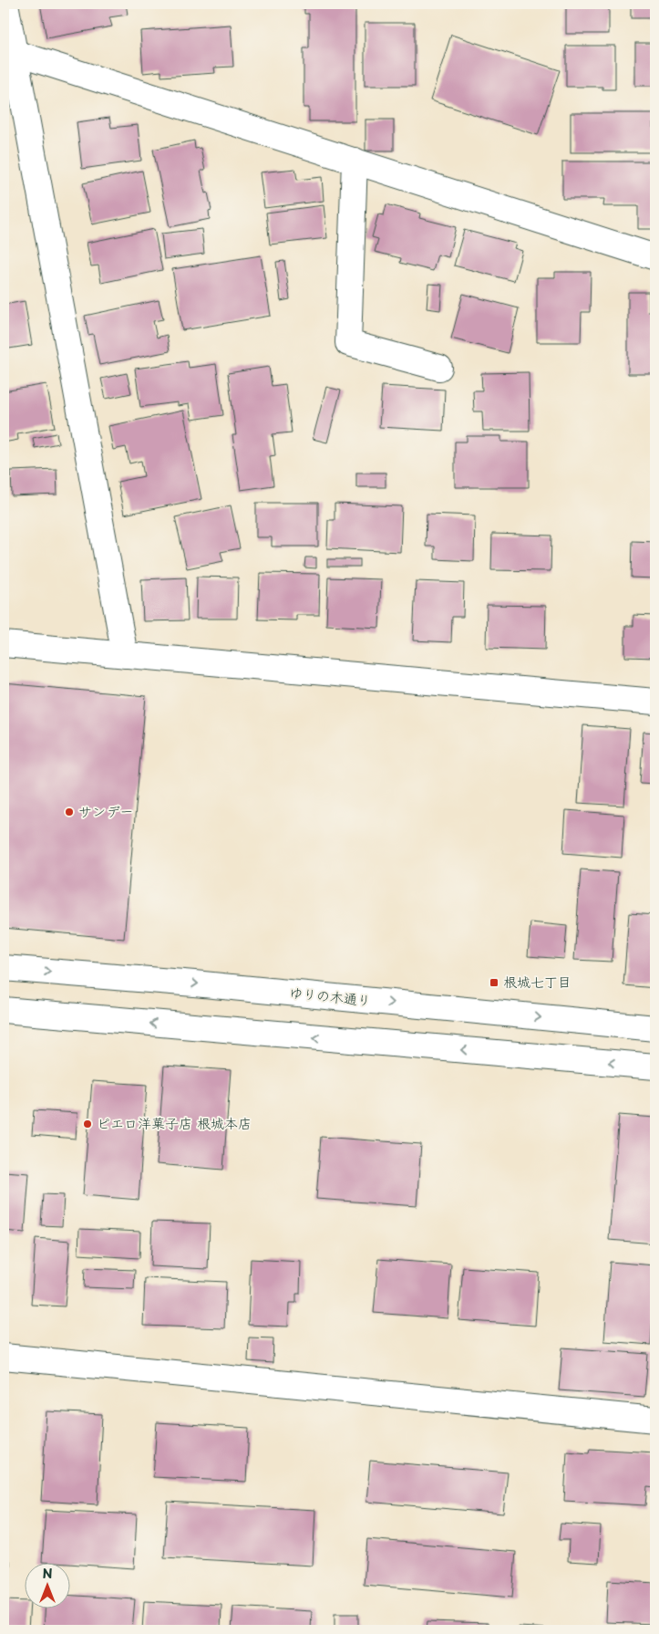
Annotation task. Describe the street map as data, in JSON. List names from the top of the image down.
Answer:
{
  "streets": {
    "street": ["ゆりの木通り"]
  },
  "places": {
    "other": ["サンデー", "ピエロ洋菓子店 根城本店"],
    "transit": ["根城七丁目"]
  },
  "north": "top"
}
